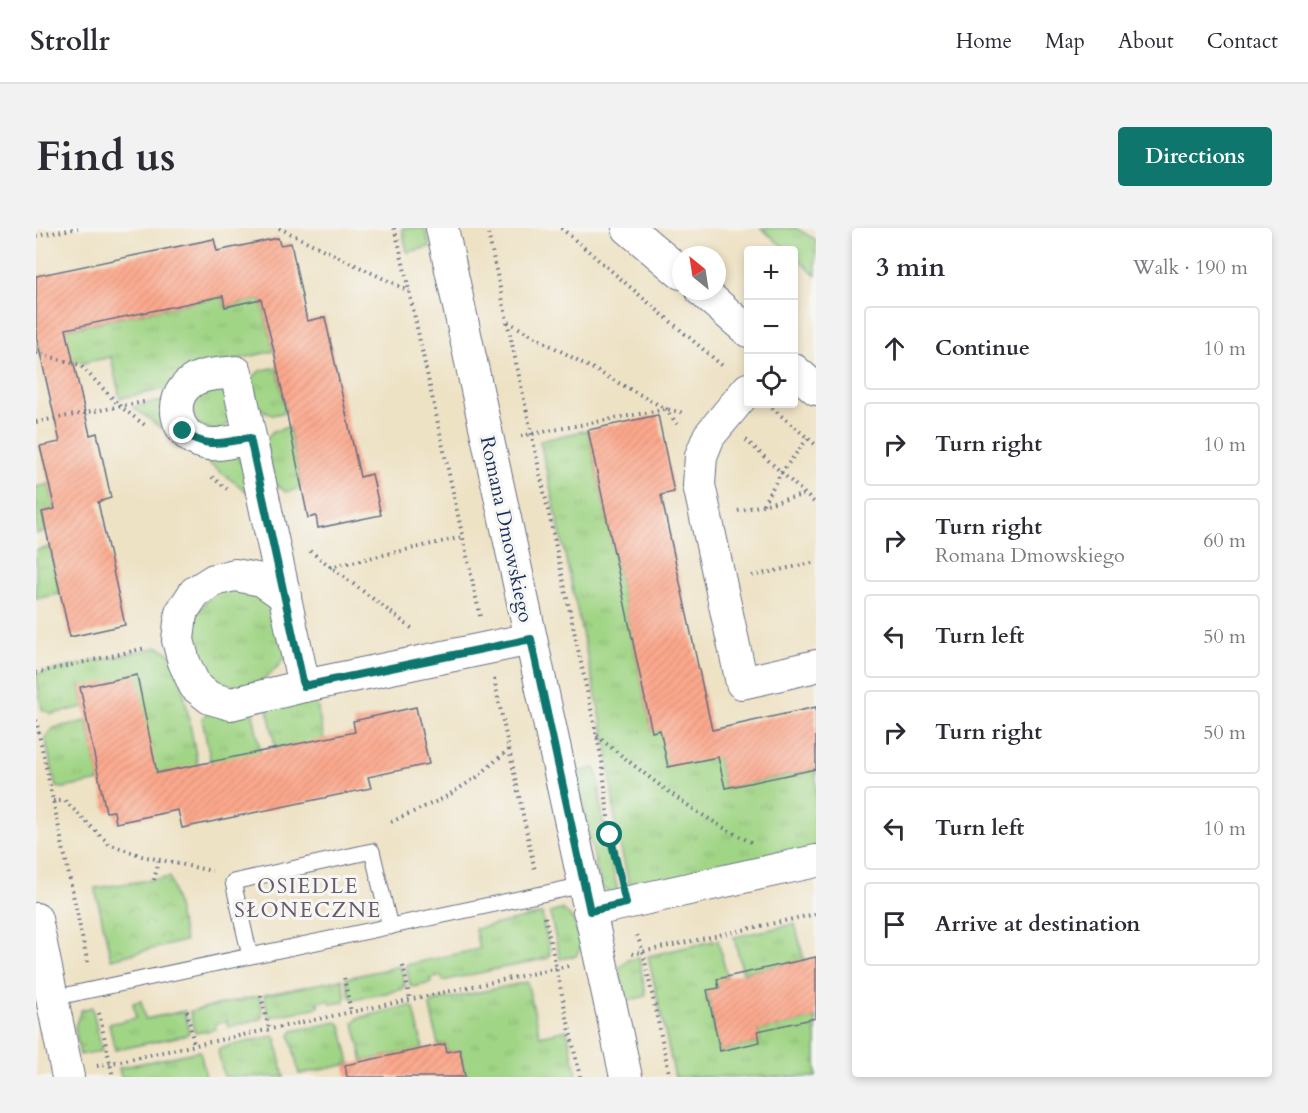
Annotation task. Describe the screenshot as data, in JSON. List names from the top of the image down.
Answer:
{
  "streets": {
    "street": ["Romana Dmowskiego"]
  },
  "districts": ["OSIEDLE SŁONECZNE"],
  "north": "top left",
  "page": {
    "header": "Strollr",
    "nav": [
      "Home",
      "Map",
      "About",
      "Contact"
    ],
    "buttons": "Directions",
    "title": "Find us",
    "heading": ["3 min", "Walk · 190 m"],
    "map_buttons": ["+", "−"],
    "list": [
      ["Continue", "10 m"],
      ["Turn right", "10 m"],
      ["Turn right", "Romana Dmowskiego", "60 m"],
      ["Turn left", "50 m"],
      ["Turn right", "50 m"],
      ["Turn left", "10 m"],
      "Arrive at destination"
    ]
  }
}
